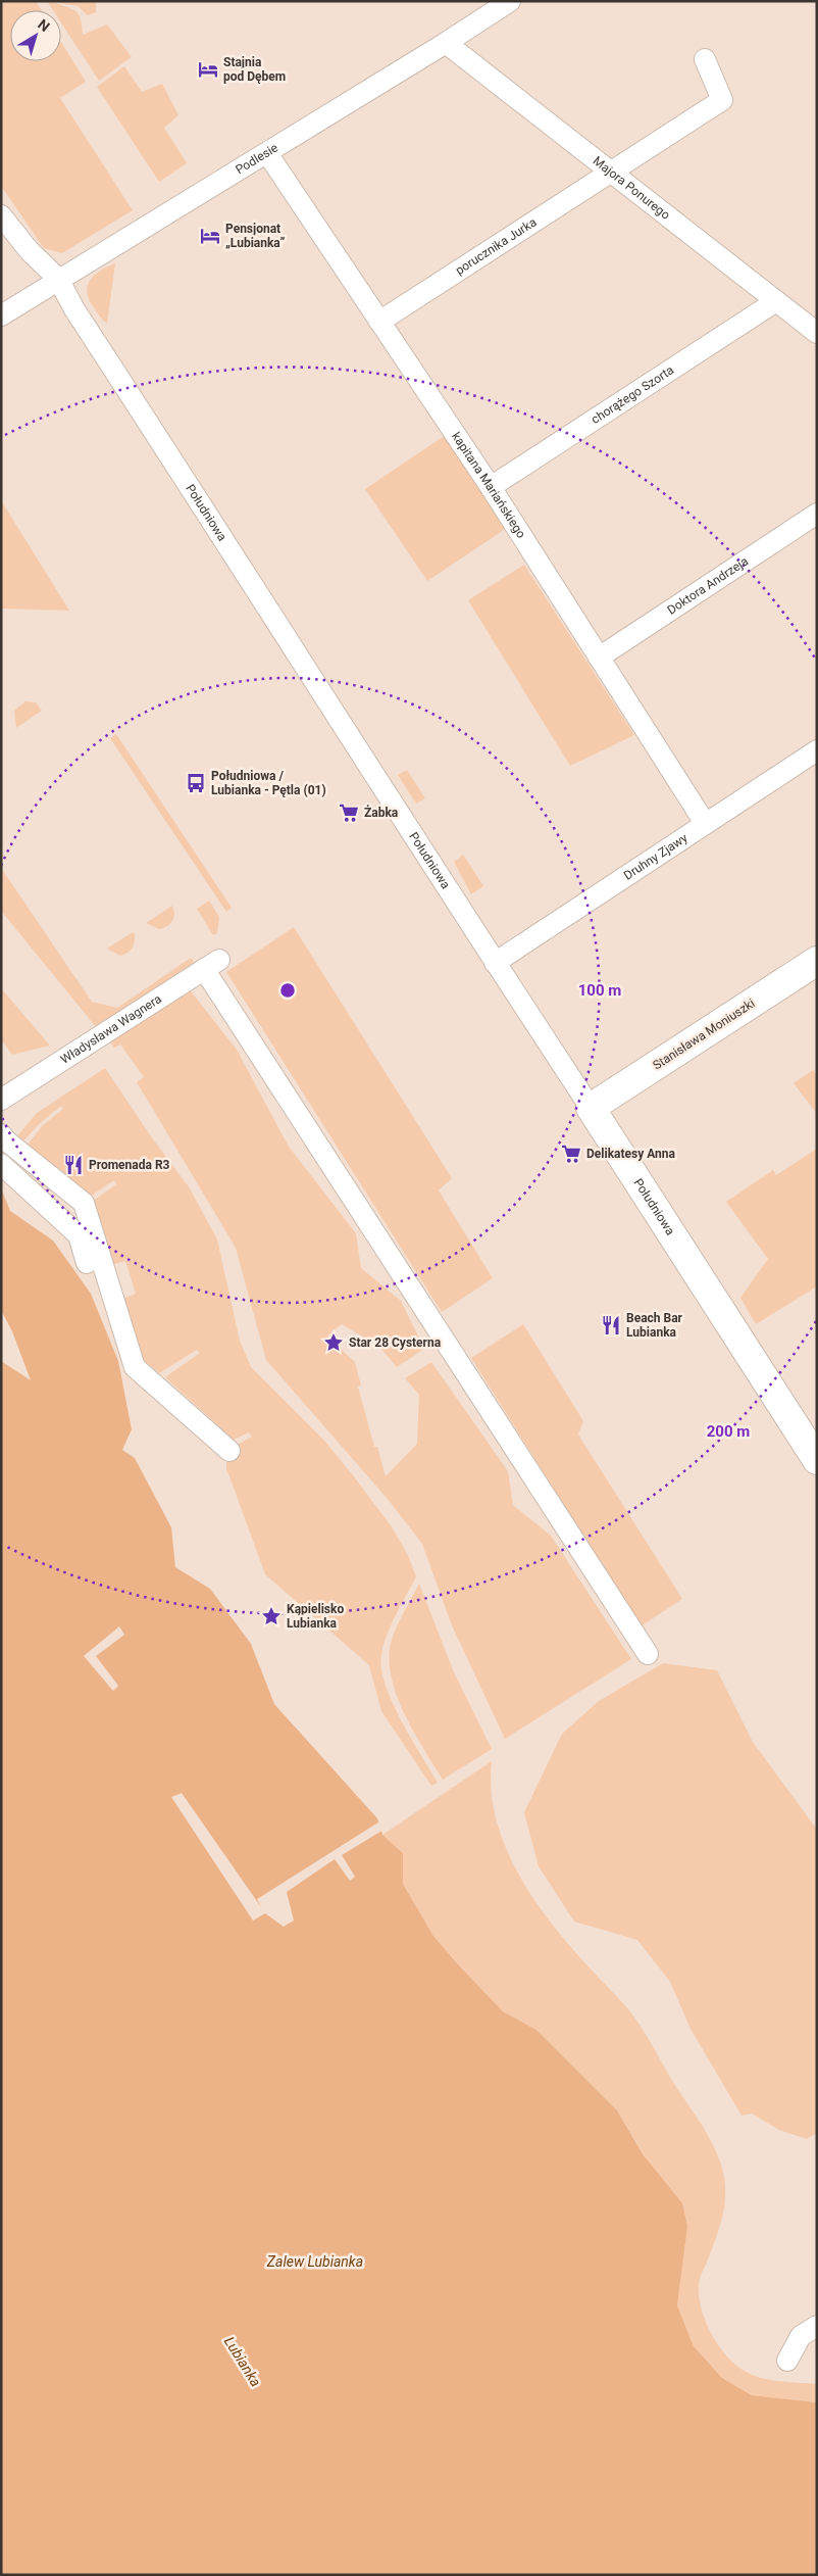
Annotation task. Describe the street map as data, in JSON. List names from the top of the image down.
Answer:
{
  "streets": {
    "street": [
      "Podlesie",
      "Majora Ponurego",
      "porucznika Jurka",
      "chorążego Szorta",
      "kapitana Mariańskiego",
      "Południowa",
      "Doktora Andrzeja",
      "Druhny Zjawy",
      "Władysława Wagnera",
      "Stanisława Moniuszki"
    ]
  },
  "crossings": [
    ["Podlesie", "Majora Ponurego"],
    ["Podlesie", "kapitana Mariańskiego"],
    ["Podlesie", "Południowa"],
    ["Majora Ponurego", "porucznika Jurka"],
    ["Majora Ponurego", "chorążego Szorta"],
    ["porucznika Jurka", "kapitana Mariańskiego"],
    ["chorążego Szorta", "kapitana Mariańskiego"],
    ["kapitana Mariańskiego", "Doktora Andrzeja"],
    ["kapitana Mariańskiego", "Druhny Zjawy"],
    ["Południowa", "Druhny Zjawy"],
    ["Południowa", "Stanisława Moniuszki"]
  ],
  "water": ["Zalew Lubianka", "Lubianka"],
  "places": {
    "hotel": ["Stajnia pod Dębem", "Pensjonat „Lubianka”"],
    "bus stop": ["Południowa / Lubianka - Pętla (01)"],
    "supermarket": ["Żabka", "Delikatesy Anna"],
    "restaurant": ["Promenada R3", "Beach Bar Lubianka"],
    "place": ["Star 28 Cysterna", "Kąpielisko Lubianka"]
  },
  "north": "top right",
  "rings": ["100 m", "200 m"]
}
